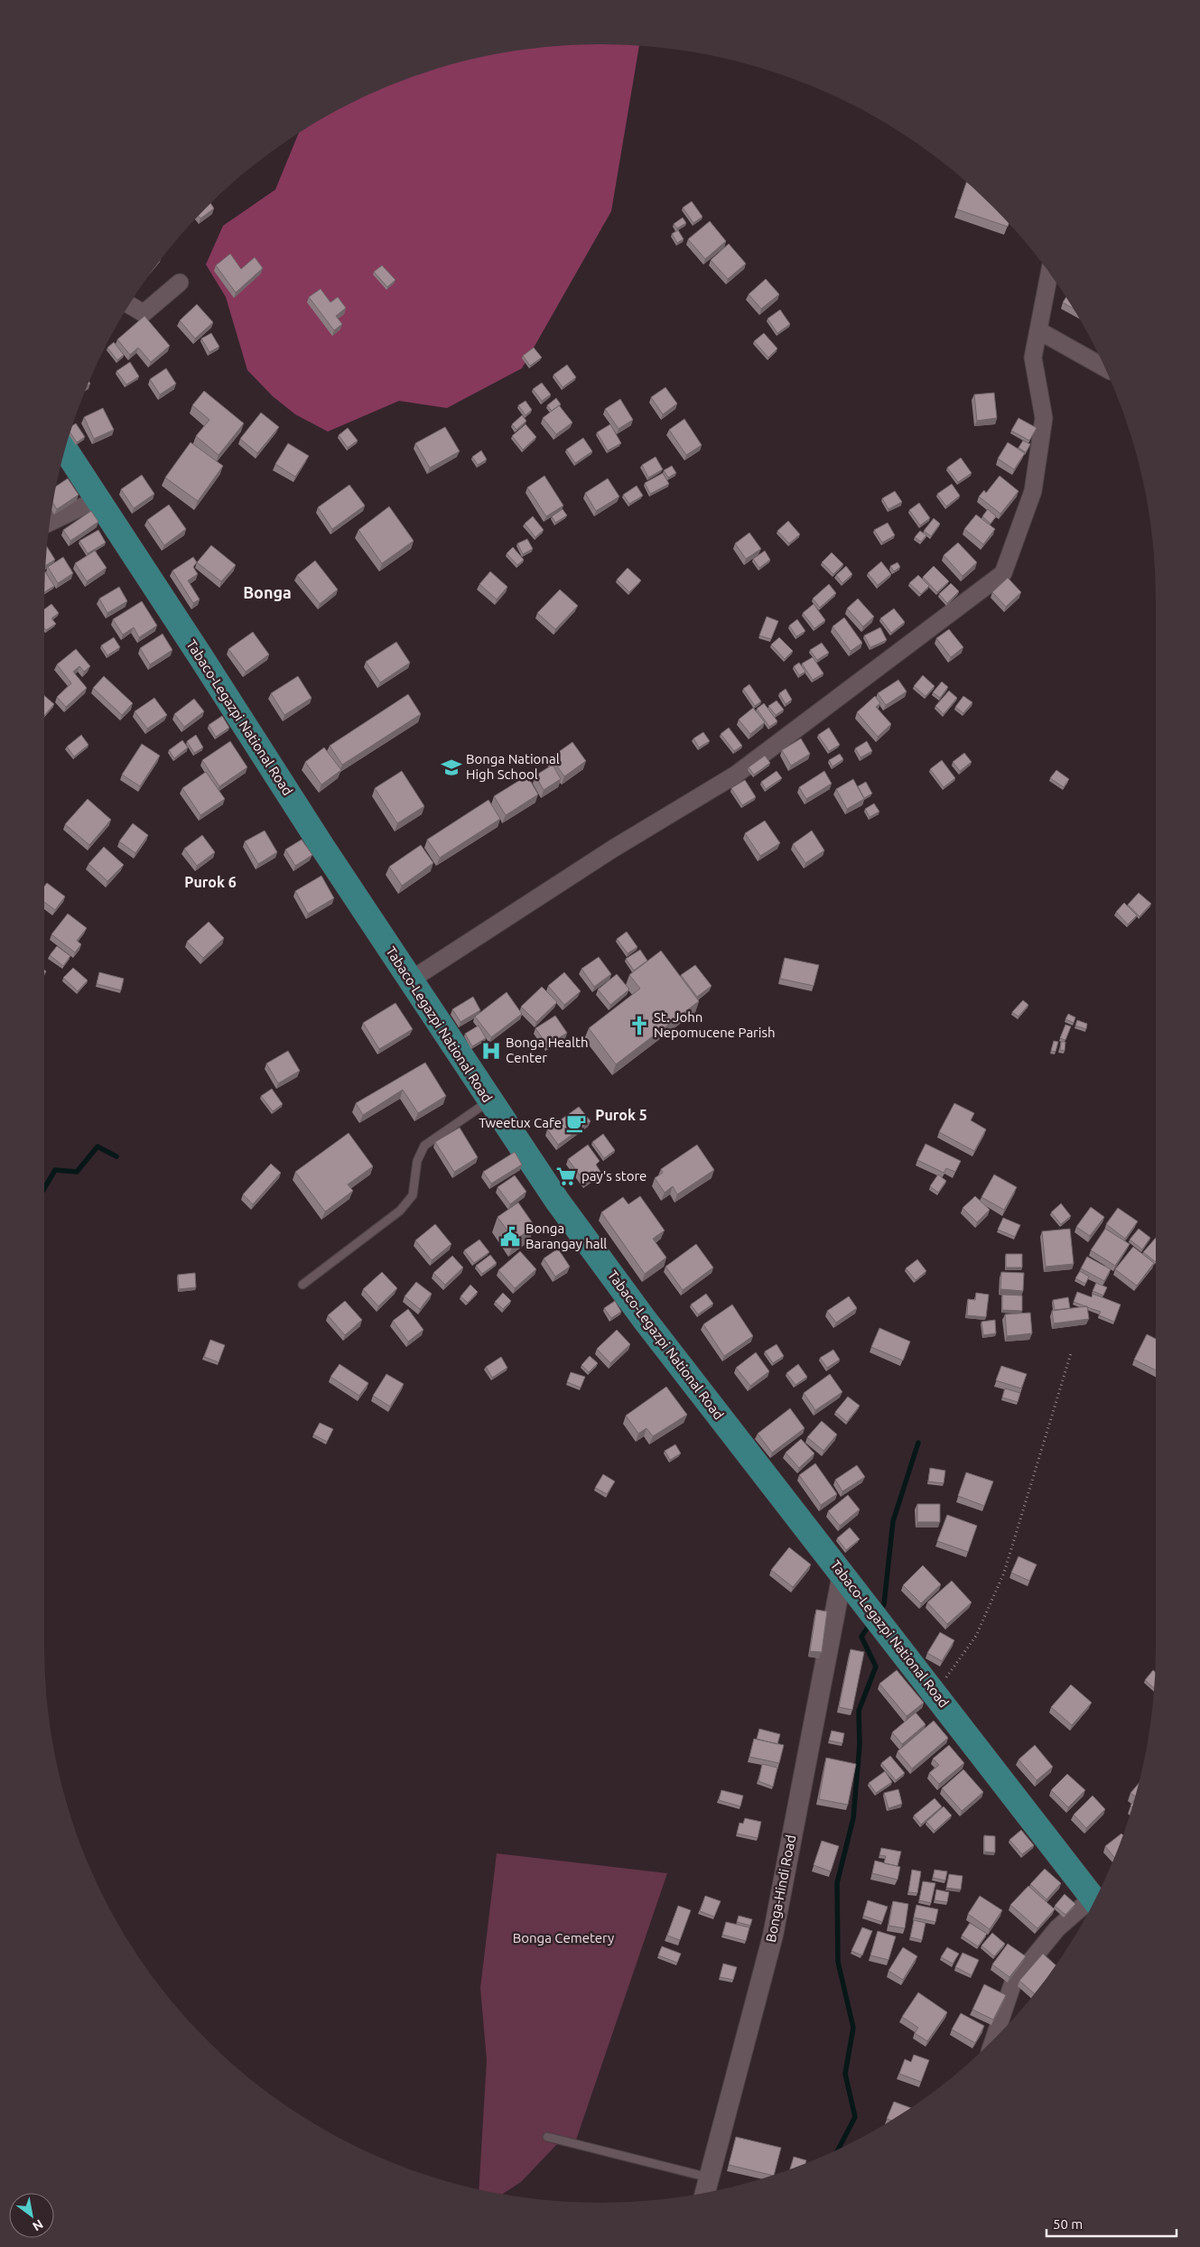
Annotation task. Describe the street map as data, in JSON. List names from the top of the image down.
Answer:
{
  "streets": {
    "main road": ["Tabaco-Legazpi National Road"],
    "street": ["Bonga-Hindi Road"]
  },
  "crossings": [
    ["Tabaco-Legazpi National Road", "Bonga-Hindi Road"]
  ],
  "districts": ["Bonga", "Purok 6", "Purok 5"],
  "parks": ["Bonga Cemetery"],
  "places": {
    "school or university": ["Bonga National High School"],
    "church": ["St. John Nepomucene Parish"],
    "hospital": ["Bonga Health Center"],
    "cafe": ["Tweetux Cafe"],
    "supermarket": ["pay's store"],
    "public building": ["Bonga Barangay hall"]
  },
  "scale_bar": "50 m",
  "north": "bottom right"
}
